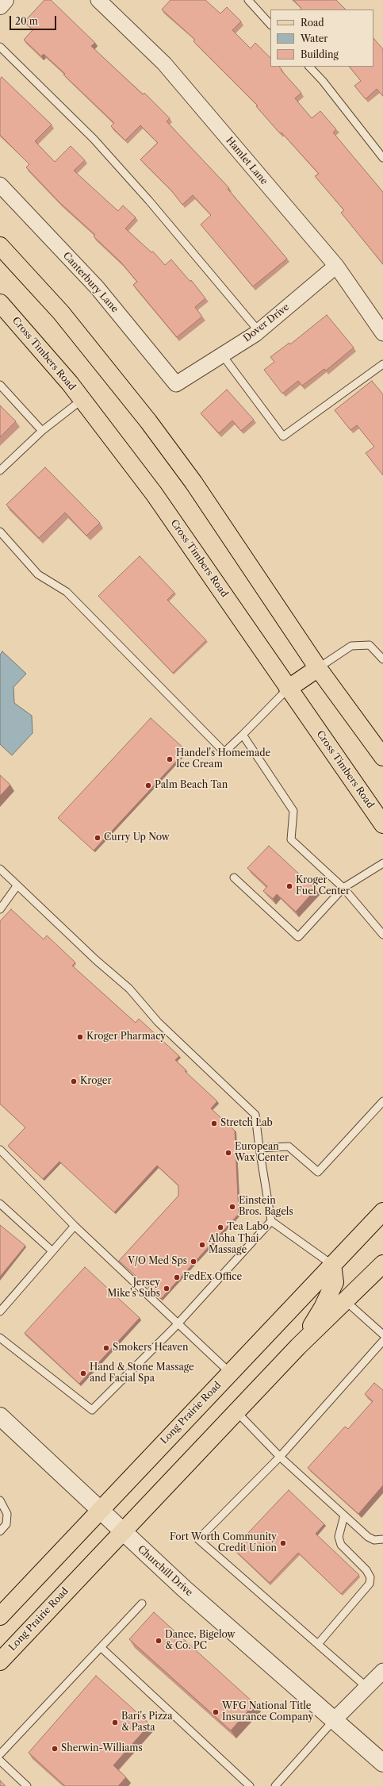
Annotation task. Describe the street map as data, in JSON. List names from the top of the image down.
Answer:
{
  "streets": {
    "main road": ["Cross Timbers Road", "Long Prairie Road"],
    "street": [
      "Hamlet Lane",
      "Canterbury Lane",
      "Dover Drive",
      "Churchill Drive"
    ]
  },
  "crossings": [
    ["Hamlet Lane", "Dover Drive"],
    ["Canterbury Lane", "Dover Drive"],
    ["Long Prairie Road", "Churchill Drive"]
  ],
  "places": [
    "Handel's Homemade Ice Cream",
    "Palm Beach Tan",
    "Curry Up Now",
    "Kroger Fuel Center",
    "Kroger Pharmacy",
    "Kroger",
    "Stretch Lab",
    "European Wax Center",
    "Einstein Bros. Bagels",
    "Tea Labo",
    "Aloha Thai Massage",
    "V/O Med Sps",
    "FedEx Office",
    "Jersey Mike's Subs",
    "Smokers Heaven",
    "Hand & Stone Massage and Facial Spa",
    "Fort Worth Community Credit Union",
    "Dance, Bigelow & Co. PC",
    "WFG National Title Insurance Company",
    "Bari's Pizza & Pasta",
    "Sherwin-Williams"
  ],
  "legend": ["Road", "Water", "Building"],
  "scale_bar": "20 m"
}
